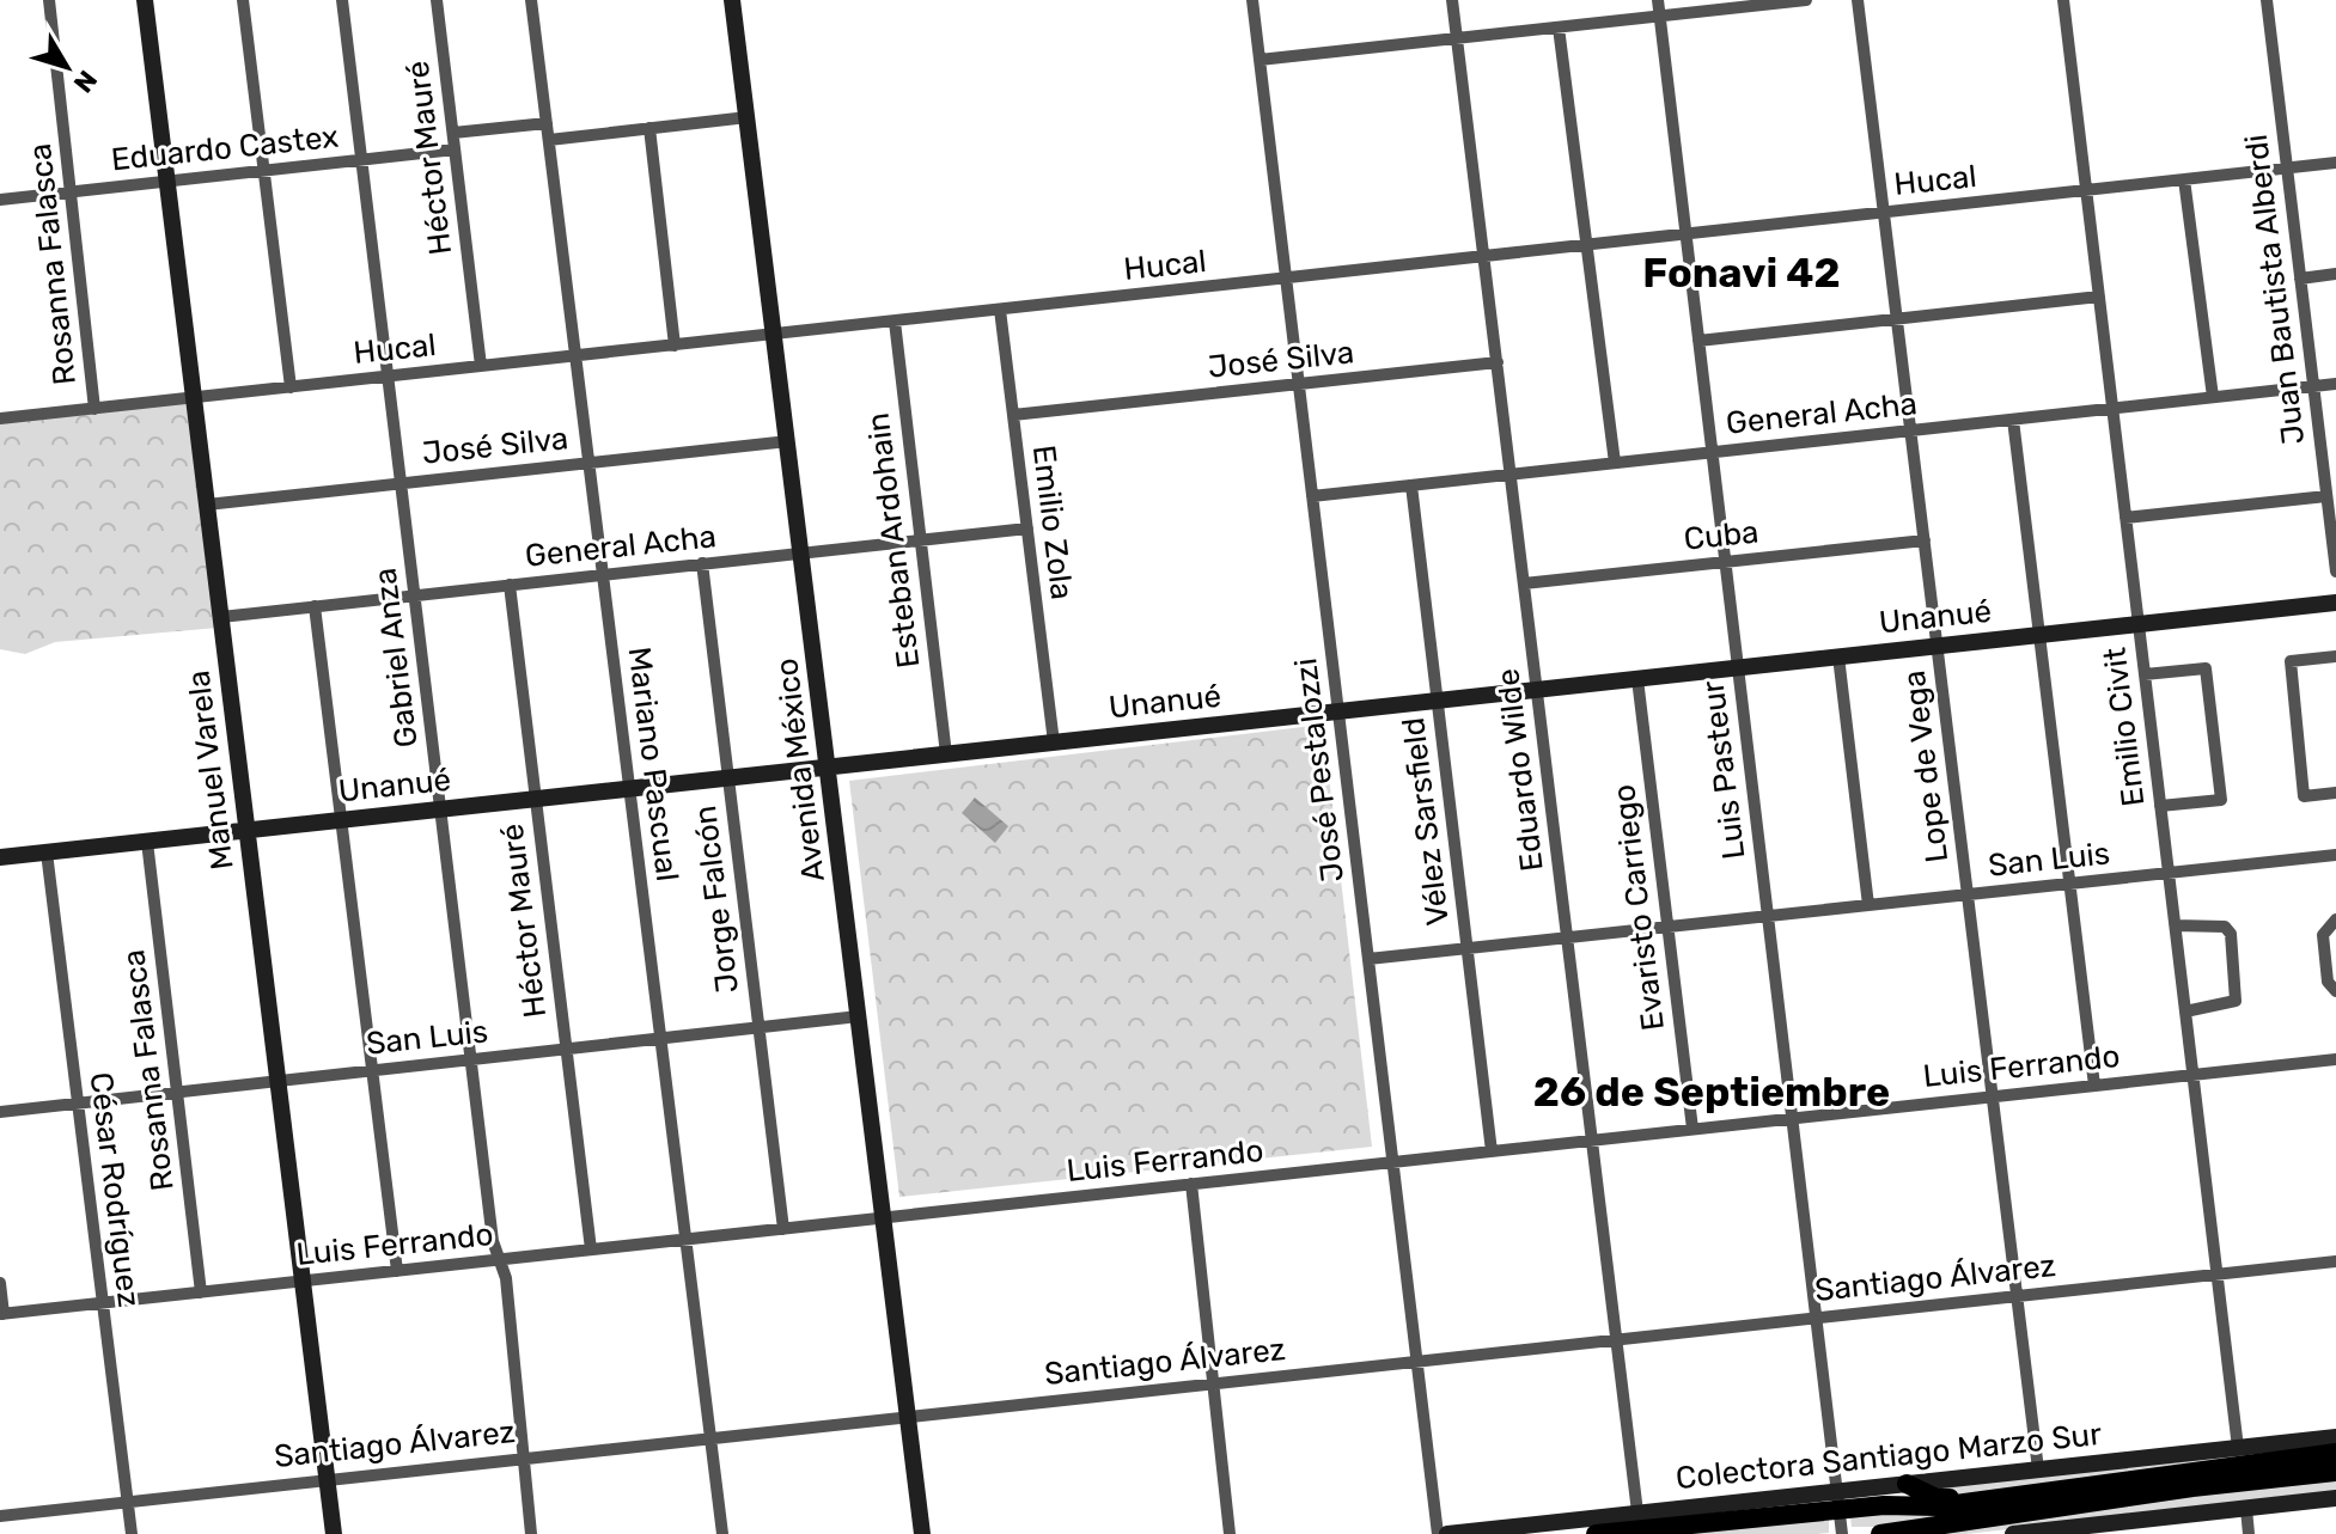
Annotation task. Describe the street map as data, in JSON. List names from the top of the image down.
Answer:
{
  "streets": {
    "street": [
      "Eduardo Castex",
      "Héctor Mauré",
      "Hucal",
      "Rosanna Falasca",
      "Juan Bautista Alberdi",
      "José Silva",
      "General Acha",
      "Emilio Zola",
      "Cuba",
      "Esteban Ardohain",
      "Unanué",
      "Gabriel Anza",
      "Emilio Civit",
      "Mariano Pascual",
      "Lope de Vega",
      "Manuel Varela",
      "Avenida México",
      "José Pestalozzi",
      "Eduardo Wilde",
      "Luis Pasteur",
      "Vélez Sarsfield",
      "San Luis",
      "Jorge Falcón",
      "Evaristo Carriego",
      "Luis Ferrando",
      "César Rodríguez",
      "Santiago Álvarez",
      "Colectora Santiago Marzo Sur"
    ]
  },
  "crossings": [
    ["Eduardo Castex", "Héctor Mauré"],
    ["Eduardo Castex", "Rosanna Falasca"],
    ["Eduardo Castex", "Gabriel Anza"],
    ["Eduardo Castex", "Manuel Varela"],
    ["Héctor Mauré", "Hucal"],
    ["Héctor Mauré", "General Acha"],
    ["Héctor Mauré", "Unanué"],
    ["Héctor Mauré", "San Luis"],
    ["Héctor Mauré", "Luis Ferrando"],
    ["Hucal", "Rosanna Falasca"],
    ["Hucal", "Juan Bautista Alberdi"],
    ["Hucal", "Emilio Zola"],
    ["Hucal", "Esteban Ardohain"],
    ["Hucal", "Gabriel Anza"],
    ["Hucal", "Emilio Civit"],
    ["Hucal", "Mariano Pascual"],
    ["Hucal", "Lope de Vega"],
    ["Hucal", "Manuel Varela"],
    ["Hucal", "Avenida México"],
    ["Hucal", "José Pestalozzi"],
    ["Hucal", "Eduardo Wilde"],
    ["Hucal", "Luis Pasteur"],
    ["Rosanna Falasca", "Unanué"],
    ["Rosanna Falasca", "San Luis"],
    ["Rosanna Falasca", "Luis Ferrando"],
    ["Juan Bautista Alberdi", "General Acha"],
    ["José Silva", "Emilio Zola"],
    ["José Silva", "Gabriel Anza"],
    ["José Silva", "Mariano Pascual"],
    ["José Silva", "Manuel Varela"],
    ["José Silva", "Avenida México"],
    ["José Silva", "José Pestalozzi"],
    ["José Silva", "Eduardo Wilde"],
    ["General Acha", "Emilio Zola"],
    ["General Acha", "Esteban Ardohain"],
    ["General Acha", "Gabriel Anza"],
    ["General Acha", "Emilio Civit"],
    ["General Acha", "Mariano Pascual"],
    ["General Acha", "Lope de Vega"],
    ["General Acha", "Manuel Varela"],
    ["General Acha", "Avenida México"],
    ["General Acha", "José Pestalozzi"],
    ["General Acha", "Eduardo Wilde"],
    ["General Acha", "Luis Pasteur"],
    ["General Acha", "Vélez Sarsfield"],
    ["General Acha", "Jorge Falcón"],
    ["Emilio Zola", "Unanué"],
    ["Cuba", "Lope de Vega"],
    ["Cuba", "Eduardo Wilde"],
    ["Cuba", "Luis Pasteur"],
    ["Esteban Ardohain", "Unanué"],
    ["Unanué", "Gabriel Anza"],
    ["Unanué", "Emilio Civit"],
    ["Unanué", "Mariano Pascual"],
    ["Unanué", "Lope de Vega"],
    ["Unanué", "Manuel Varela"],
    ["Unanué", "Avenida México"],
    ["Unanué", "José Pestalozzi"],
    ["Unanué", "Eduardo Wilde"],
    ["Unanué", "Luis Pasteur"],
    ["Unanué", "Vélez Sarsfield"],
    ["Unanué", "Jorge Falcón"],
    ["Unanué", "Evaristo Carriego"],
    ["Unanué", "César Rodríguez"],
    ["Gabriel Anza", "San Luis"],
    ["Gabriel Anza", "Luis Ferrando"],
    ["Gabriel Anza", "Santiago Álvarez"],
    ["Emilio Civit", "San Luis"],
    ["Emilio Civit", "Luis Ferrando"],
    ["Emilio Civit", "Santiago Álvarez"],
    ["Emilio Civit", "Colectora Santiago Marzo Sur"],
    ["Mariano Pascual", "San Luis"],
    ["Mariano Pascual", "Luis Ferrando"],
    ["Mariano Pascual", "Santiago Álvarez"],
    ["Lope de Vega", "San Luis"],
    ["Lope de Vega", "Luis Ferrando"],
    ["Lope de Vega", "Santiago Álvarez"],
    ["Lope de Vega", "Colectora Santiago Marzo Sur"],
    ["Manuel Varela", "San Luis"],
    ["Manuel Varela", "Luis Ferrando"],
    ["Manuel Varela", "Santiago Álvarez"],
    ["Avenida México", "San Luis"],
    ["Avenida México", "Luis Ferrando"],
    ["Avenida México", "Santiago Álvarez"],
    ["José Pestalozzi", "San Luis"],
    ["José Pestalozzi", "Luis Ferrando"],
    ["José Pestalozzi", "Santiago Álvarez"],
    ["Eduardo Wilde", "San Luis"],
    ["Eduardo Wilde", "Luis Ferrando"],
    ["Eduardo Wilde", "Santiago Álvarez"],
    ["Eduardo Wilde", "Colectora Santiago Marzo Sur"],
    ["Luis Pasteur", "San Luis"],
    ["Luis Pasteur", "Luis Ferrando"],
    ["Luis Pasteur", "Santiago Álvarez"],
    ["Luis Pasteur", "Colectora Santiago Marzo Sur"],
    ["Vélez Sarsfield", "San Luis"],
    ["Vélez Sarsfield", "Luis Ferrando"],
    ["San Luis", "Jorge Falcón"],
    ["San Luis", "Evaristo Carriego"],
    ["San Luis", "César Rodríguez"],
    ["Jorge Falcón", "Luis Ferrando"],
    ["Evaristo Carriego", "Luis Ferrando"],
    ["Luis Ferrando", "César Rodríguez"],
    ["César Rodríguez", "Santiago Álvarez"]
  ],
  "districts": ["Fonavi 42", "26 de Septiembre"],
  "north": "bottom right"
}
